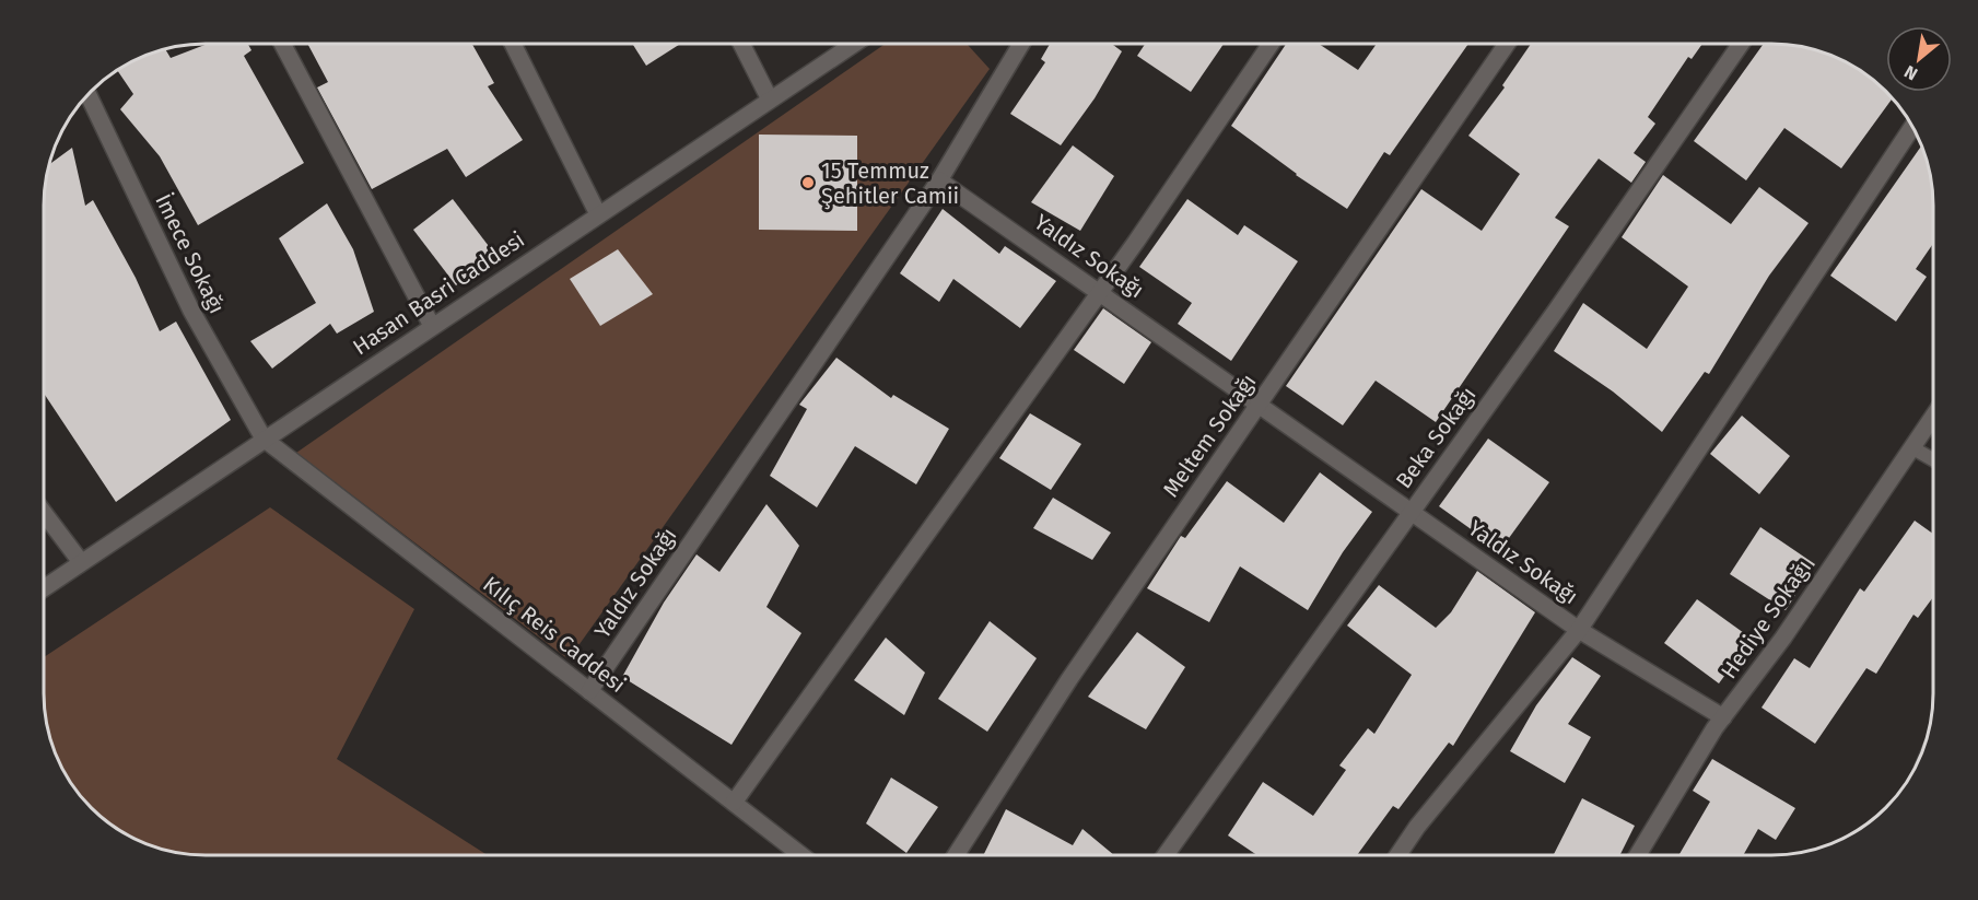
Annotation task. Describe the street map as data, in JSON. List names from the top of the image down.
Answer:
{
  "streets": {
    "street": [
      "İmece Sokağı",
      "Yaldız Sokağı",
      "Hasan Basri Caddesi",
      "Meltem Sokağı",
      "Beka Sokağı",
      "Hediye Sokağı",
      "Kılıç Reis Caddesi"
    ]
  },
  "crossings": [
    ["İmece Sokağı", "Hasan Basri Caddesi"],
    ["İmece Sokağı", "Kılıç Reis Caddesi"],
    ["Yaldız Sokağı", "Meltem Sokağı"],
    ["Yaldız Sokağı", "Beka Sokağı"],
    ["Yaldız Sokağı", "Hediye Sokağı"],
    ["Yaldız Sokağı", "Kılıç Reis Caddesi"],
    ["Hasan Basri Caddesi", "Kılıç Reis Caddesi"]
  ],
  "places": ["15 Temmuz Şehitler Camii"],
  "north": "bottom left"
}
